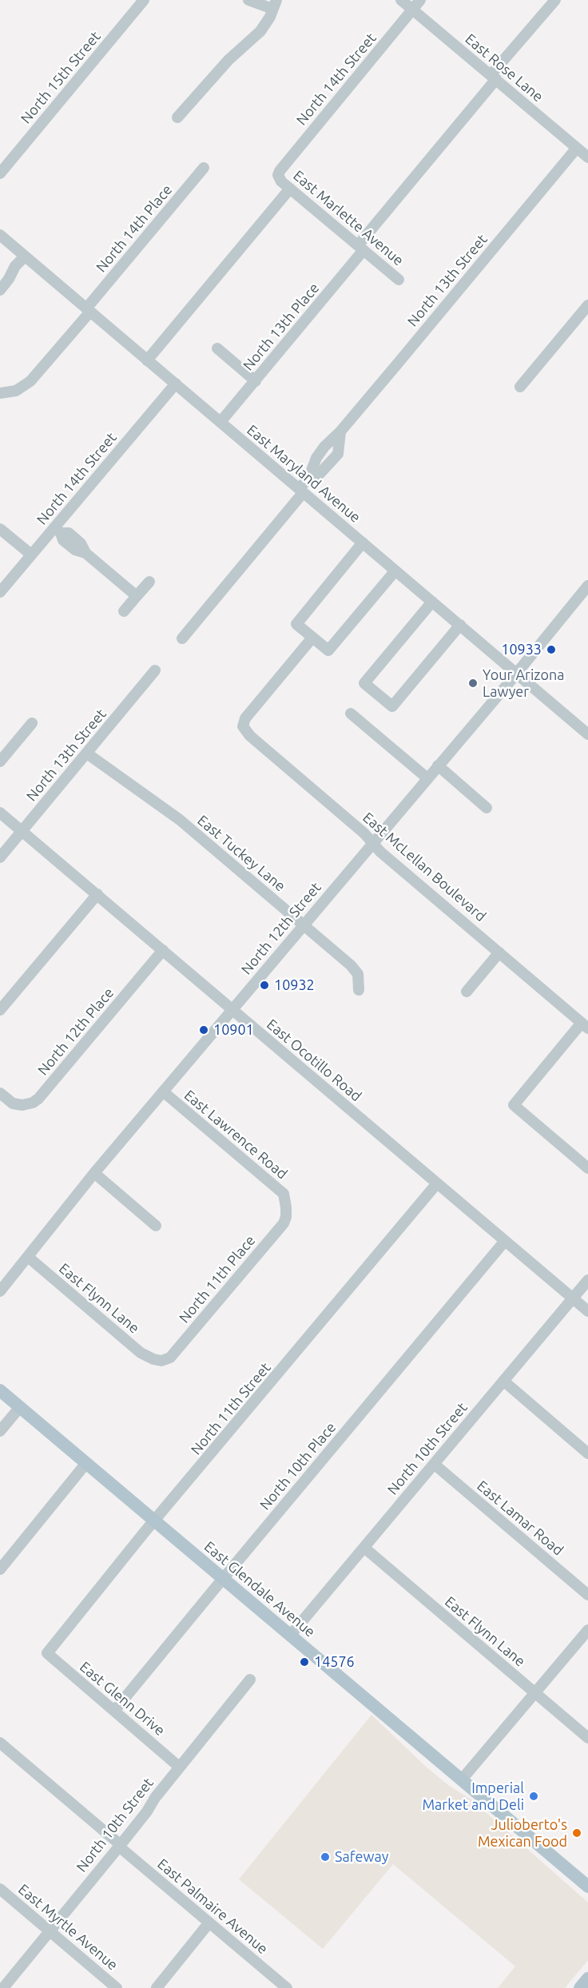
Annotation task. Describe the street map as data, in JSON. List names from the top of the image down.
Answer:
{
  "streets": {
    "main road": ["East Glendale Avenue"],
    "street": [
      "East Rose Lane",
      "North 15th Street",
      "North 14th Street",
      "East Marlette Avenue",
      "North 14th Place",
      "North 13th Street",
      "North 13th Place",
      "East Maryland Avenue",
      "East Tuckey Lane",
      "East McLellan Boulevard",
      "North 12th Street",
      "North 12th Place",
      "East Ocotillo Road",
      "East Lawrence Road",
      "North 11th Place",
      "East Flynn Lane",
      "North 11th Street",
      "North 10th Street",
      "North 10th Place",
      "East Lamar Road",
      "East Glenn Drive",
      "East Palmaire Avenue",
      "East Myrtle Avenue"
    ]
  },
  "crossings": [
    ["East Rose Lane", "North 14th Street"],
    ["East Rose Lane", "North 13th Street"],
    ["East Rose Lane", "North 13th Place"],
    ["North 14th Street", "East Marlette Avenue"],
    ["North 14th Street", "East Maryland Avenue"],
    ["East Marlette Avenue", "North 13th Place"],
    ["North 14th Place", "East Maryland Avenue"],
    ["North 13th Street", "East Maryland Avenue"],
    ["North 13th Street", "East Tuckey Lane"],
    ["North 13th Street", "East Ocotillo Road"],
    ["North 13th Place", "East Maryland Avenue"],
    ["East Maryland Avenue", "North 12th Street"],
    ["East Tuckey Lane", "North 12th Street"],
    ["East McLellan Boulevard", "North 12th Street"],
    ["North 12th Street", "East Ocotillo Road"],
    ["North 12th Street", "East Lawrence Road"],
    ["North 12th Street", "East Flynn Lane"],
    ["North 12th Place", "East Ocotillo Road"],
    ["East Ocotillo Road", "North 11th Street"],
    ["East Ocotillo Road", "North 10th Street"],
    ["East Ocotillo Road", "North 10th Place"],
    ["East Lawrence Road", "North 11th Place"],
    ["North 11th Place", "East Flynn Lane"],
    ["East Flynn Lane", "North 10th Street"],
    ["North 11th Street", "East Glendale Avenue"],
    ["North 11th Street", "East Glenn Drive"],
    ["North 10th Street", "East Lamar Road"],
    ["North 10th Street", "East Glendale Avenue"],
    ["North 10th Street", "East Glenn Drive"],
    ["North 10th Street", "East Palmaire Avenue"],
    ["North 10th Street", "East Myrtle Avenue"],
    ["North 10th Place", "East Glendale Avenue"],
    ["North 10th Place", "East Glenn Drive"]
  ],
  "places": [
    "10933",
    "Your Arizona Lawyer",
    "10932",
    "10901",
    "14576",
    "Imperial Market and Deli",
    "Julioberto's Mexican Food",
    "Safeway"
  ]
}
